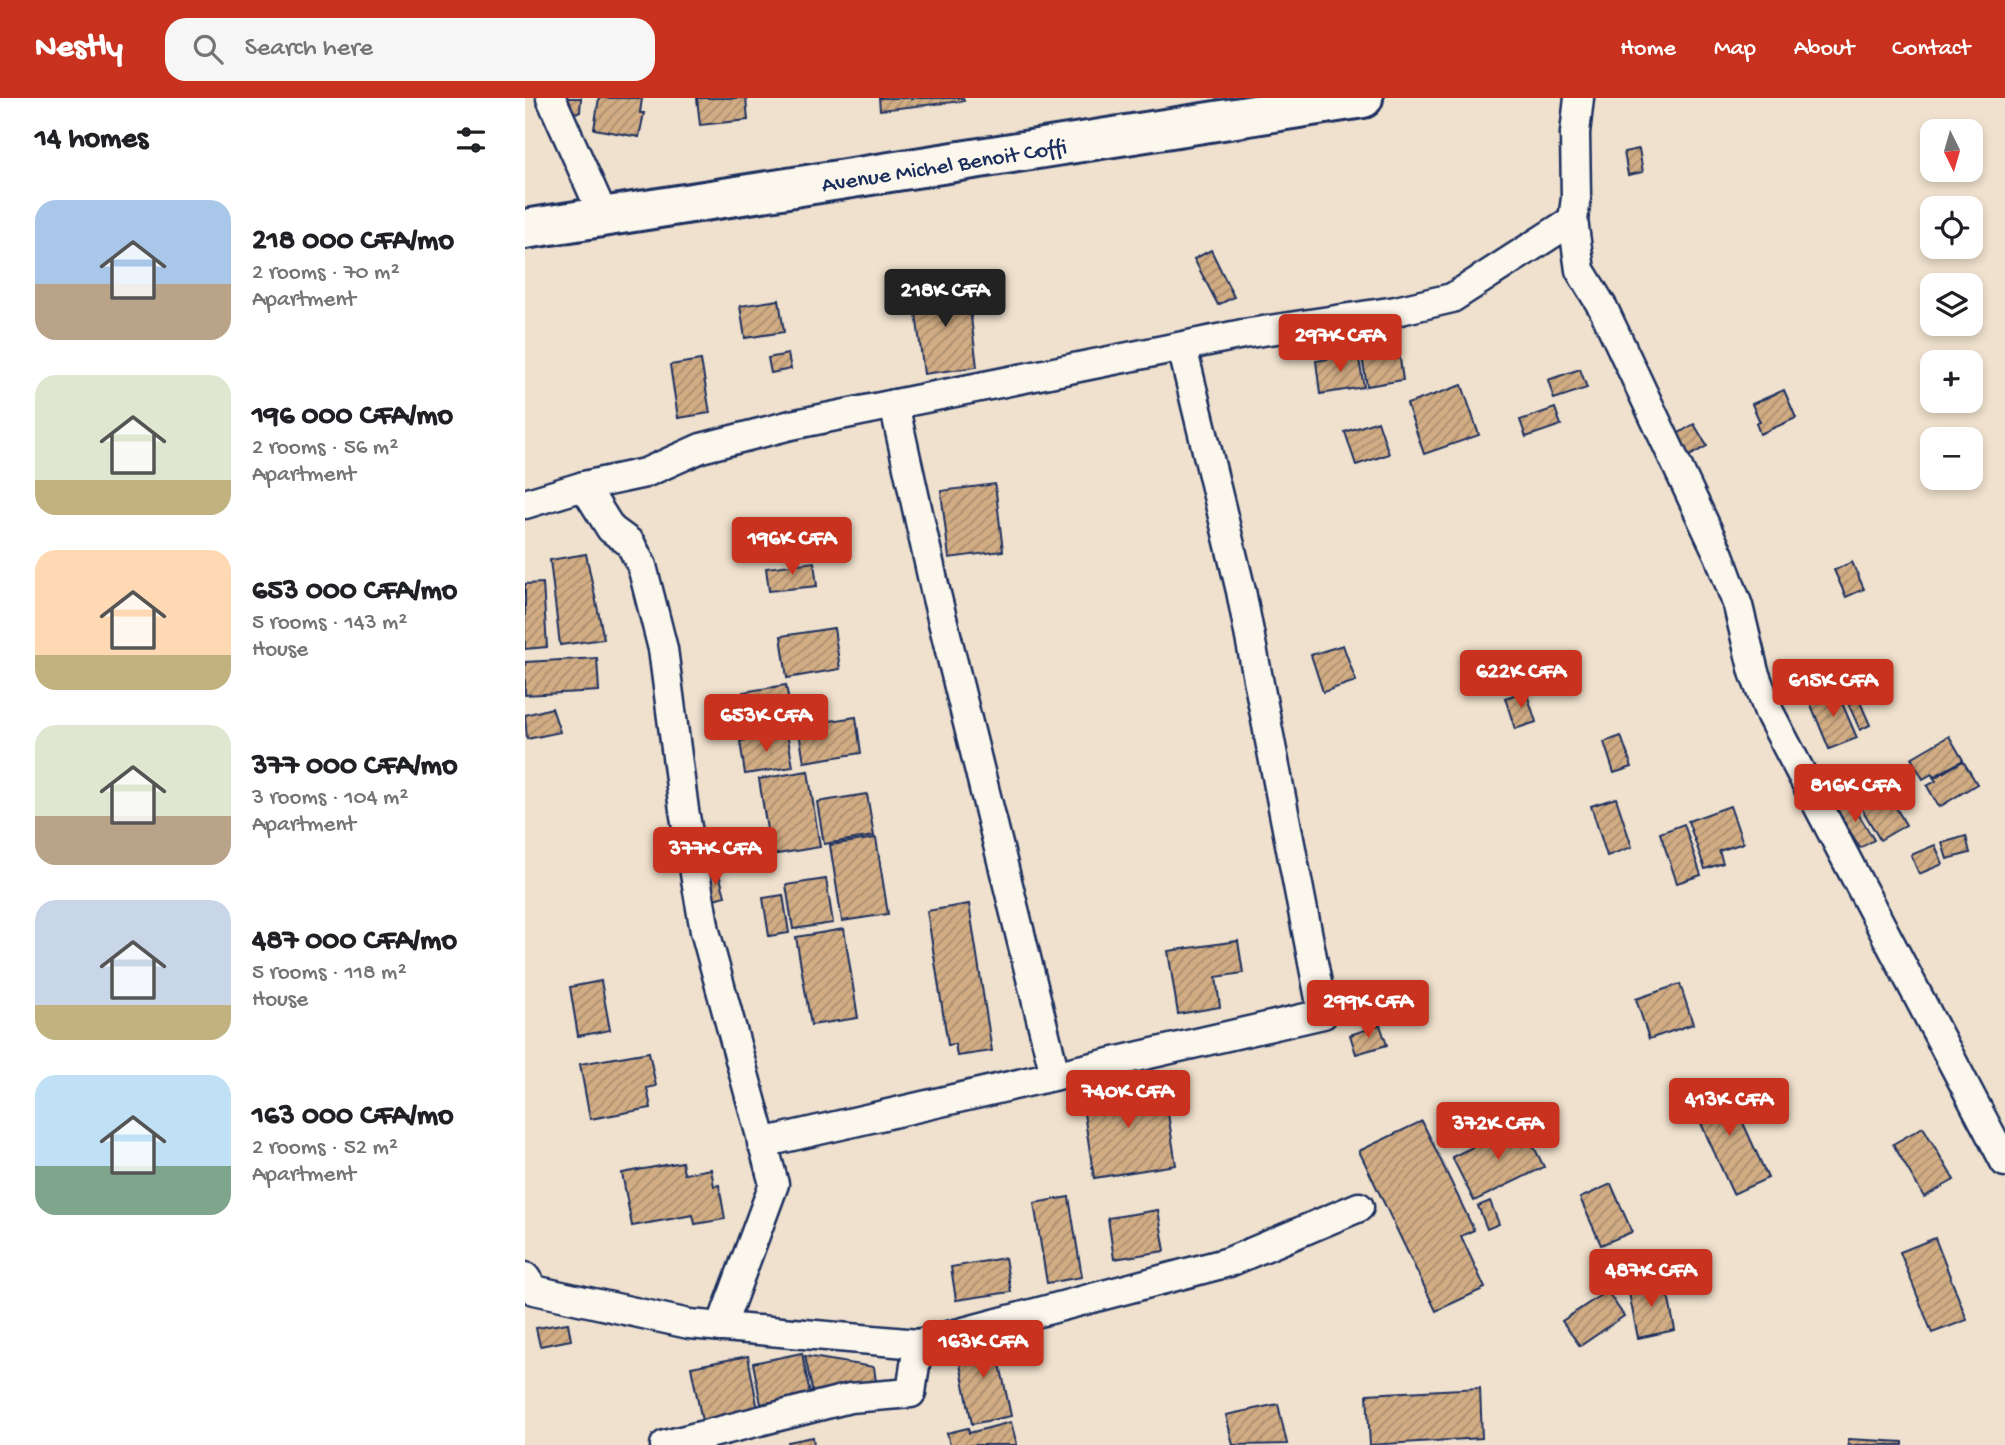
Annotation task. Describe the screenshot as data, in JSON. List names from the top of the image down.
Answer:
{
  "streets": {
    "street": ["Avenue Michel Benoit Coffi"]
  },
  "north": "bottom",
  "page": {
    "header": "Nestly",
    "search": "Search here",
    "nav": [
      "Home",
      "Map",
      "About",
      "Contact"
    ],
    "heading": "14 homes",
    "map_buttons": ["+", "−"],
    "list": [
      {
        "name": "218 000 CFA/mo",
        "note": "2 rooms · 70 m² · Apartment"
      },
      {
        "name": "196 000 CFA/mo",
        "note": "2 rooms · 56 m² · Apartment"
      },
      {
        "name": "653 000 CFA/mo",
        "note": "5 rooms · 143 m² · House"
      },
      {
        "name": "377 000 CFA/mo",
        "note": "3 rooms · 104 m² · Apartment"
      },
      {
        "name": "487 000 CFA/mo",
        "note": "5 rooms · 118 m² · House"
      },
      {
        "name": "163 000 CFA/mo",
        "note": "2 rooms · 52 m² · Apartment"
      }
    ],
    "price": [
      "218K CFA",
      "297K CFA",
      "196K CFA",
      "622K CFA",
      "615K CFA",
      "653K CFA",
      "816K CFA",
      "377K CFA",
      "299K CFA",
      "740K CFA",
      "413K CFA",
      "372K CFA",
      "487K CFA",
      "163K CFA"
    ]
  }
}
